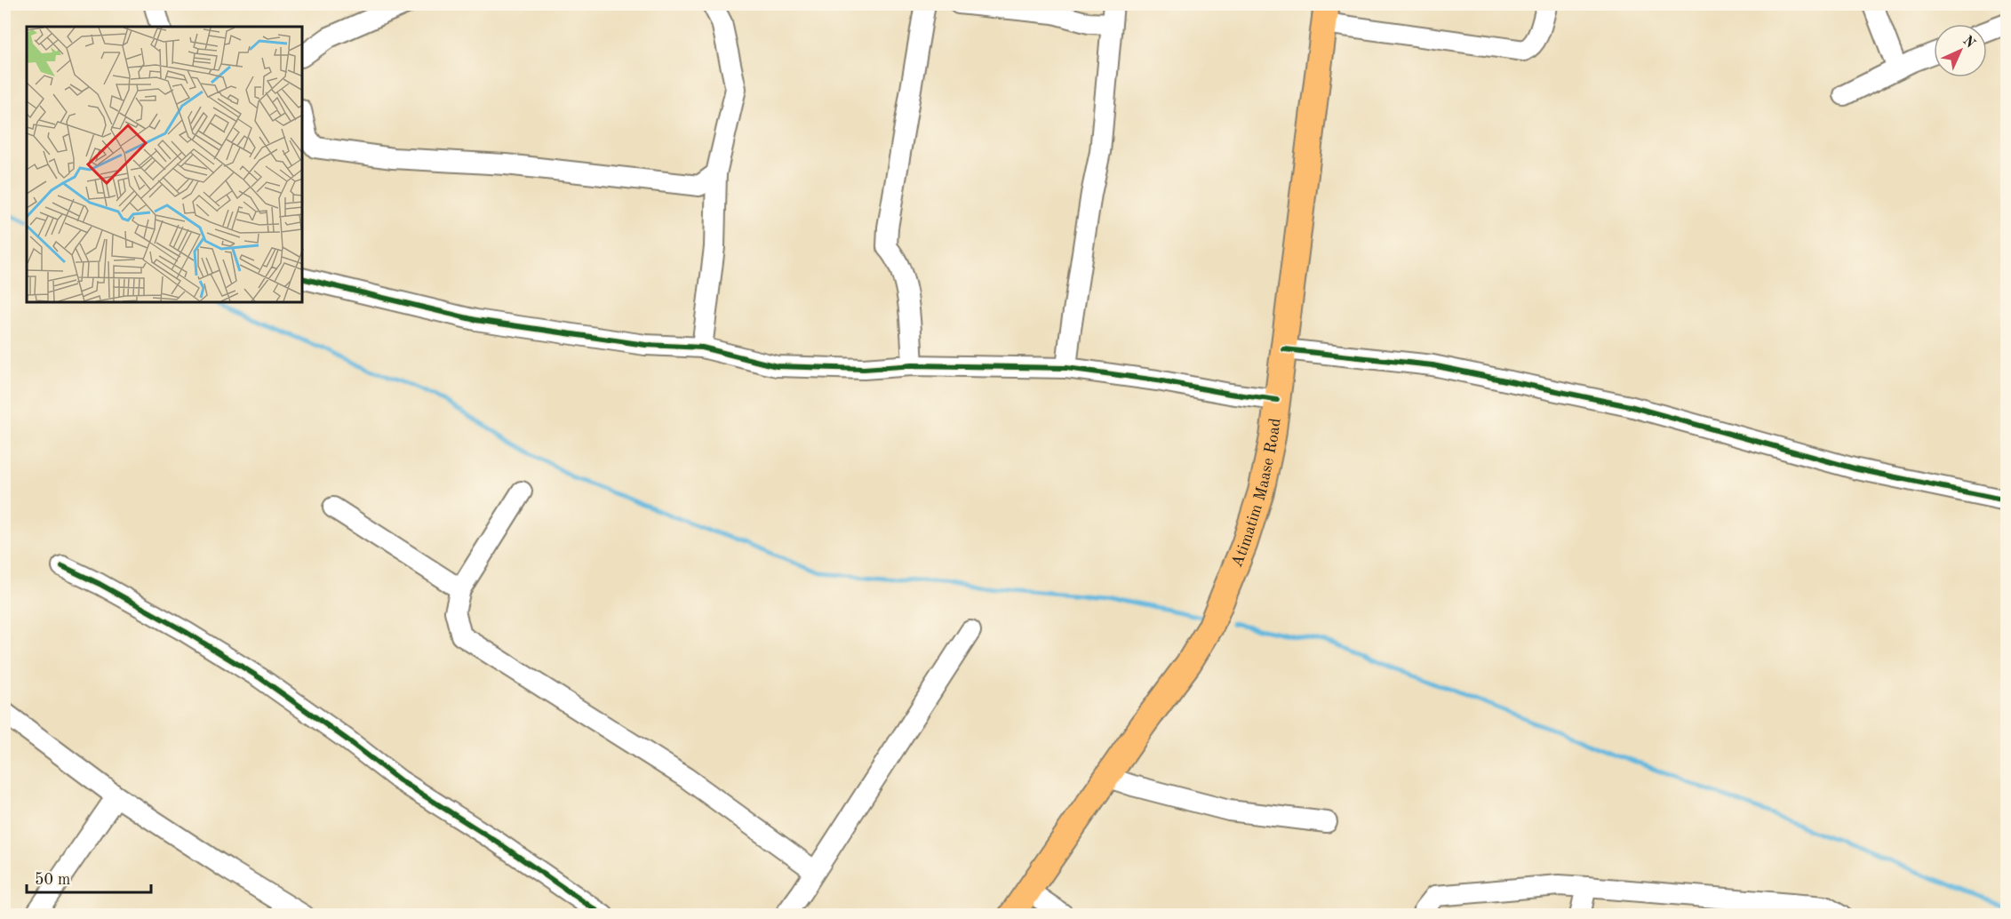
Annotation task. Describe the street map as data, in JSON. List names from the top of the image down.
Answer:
{
  "streets": {
    "main road": ["Atimatim Maase Road"]
  },
  "scale_bar": "50 m",
  "north": "top right"
}
